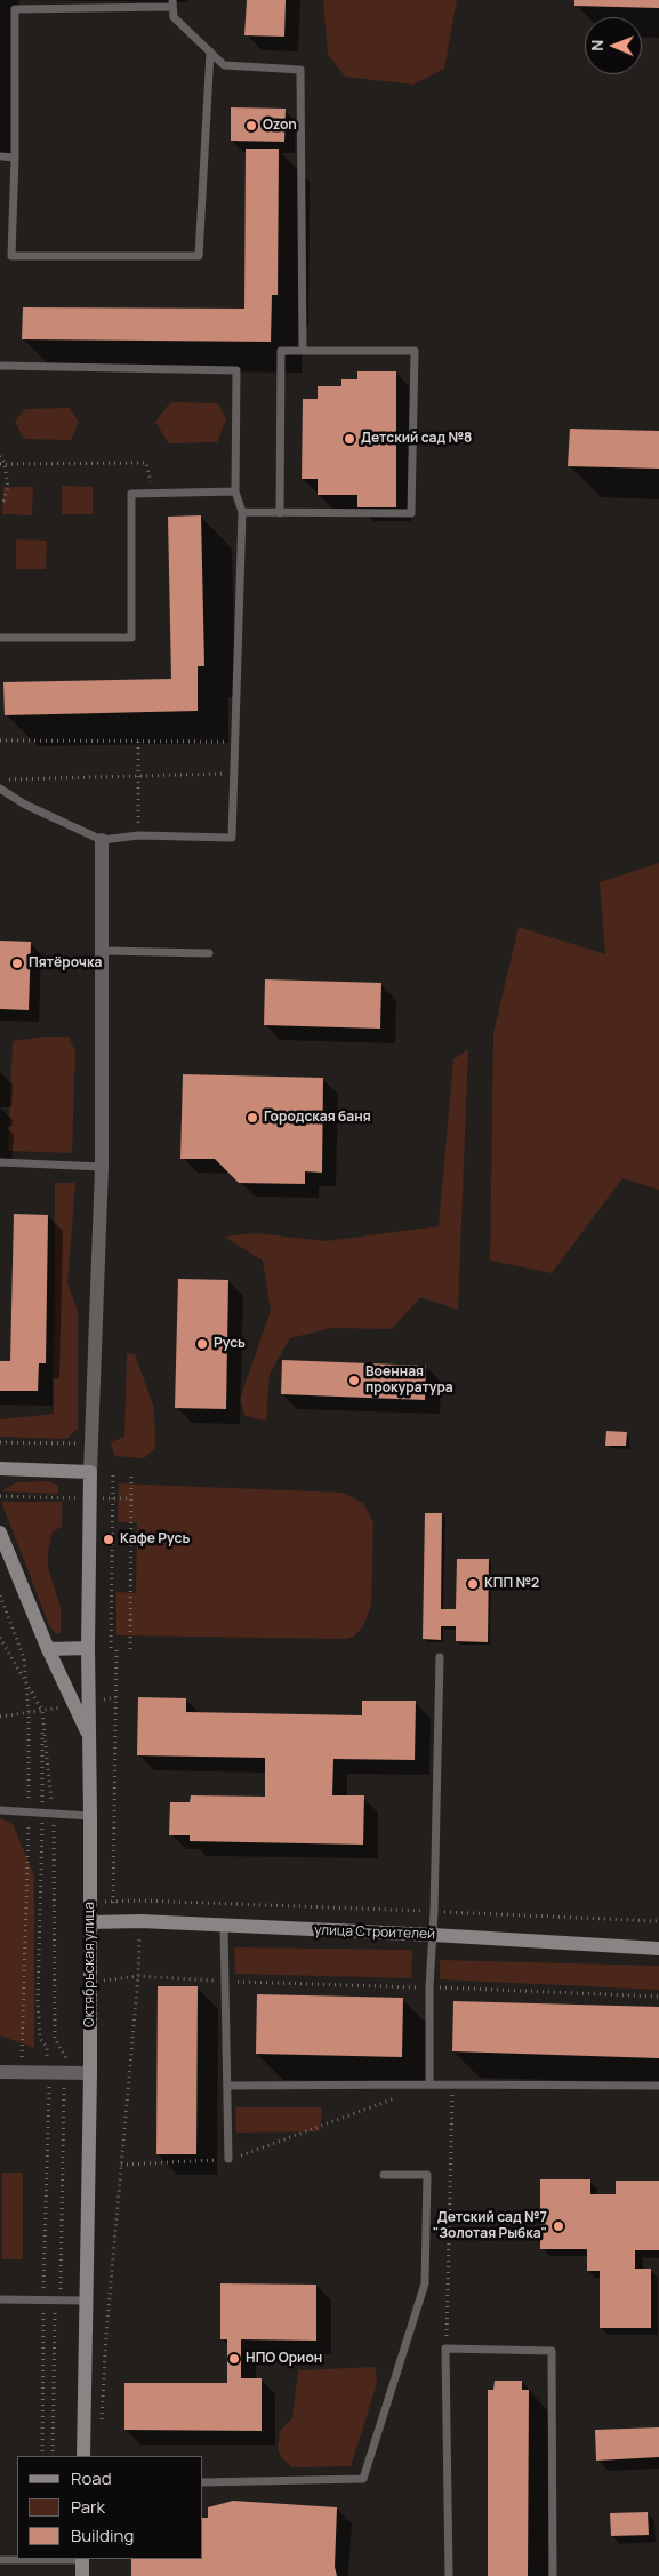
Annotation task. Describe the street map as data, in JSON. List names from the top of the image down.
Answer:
{
  "streets": {
    "street": ["улица Строителей", "Октябрьская улица"]
  },
  "crossings": [
    ["улица Строителей", "Октябрьская улица"]
  ],
  "places": [
    "Ozon",
    "Детский сад №8",
    "Пятёрочка",
    "Городская баня",
    "Русь",
    "Военная прокуратура",
    "Кафе Русь",
    "КПП №2",
    "Детский сад №7 \"Золотая Рыбка\"",
    "НПО Орион"
  ],
  "legend": ["Road", "Park", "Building"],
  "north": "left"
}
